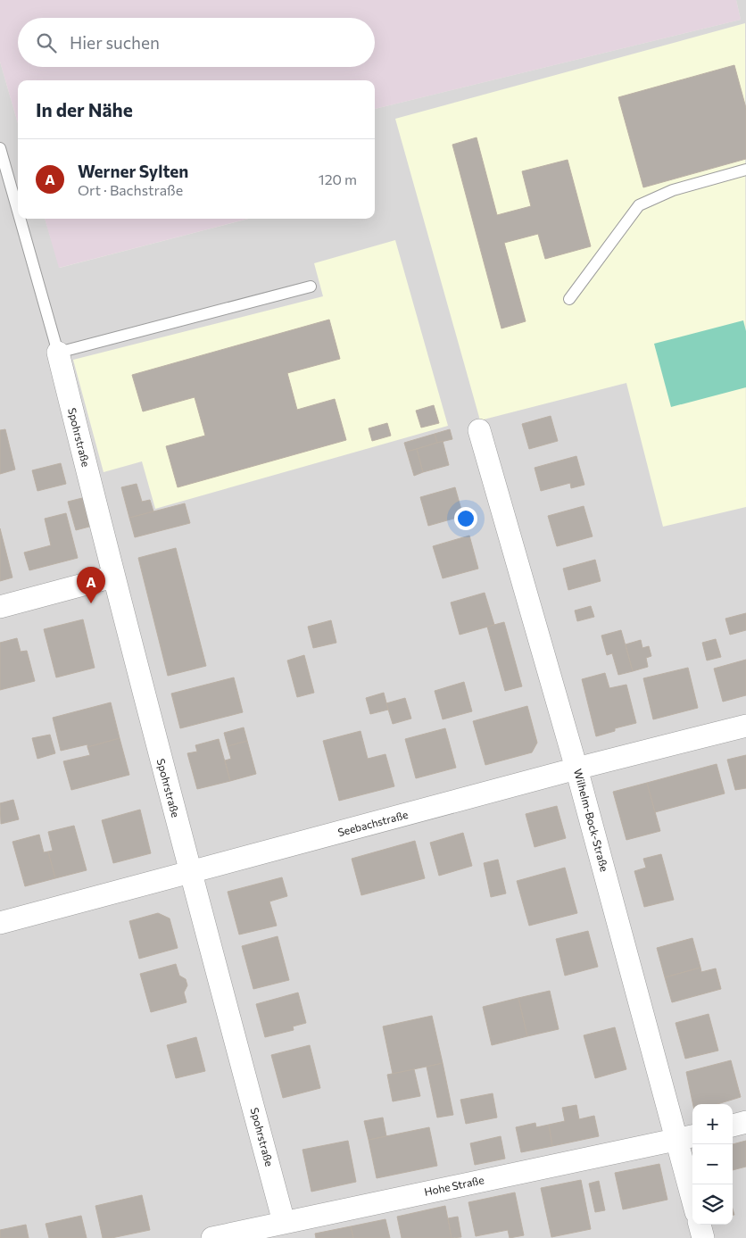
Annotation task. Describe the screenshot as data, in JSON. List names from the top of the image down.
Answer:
{
  "streets": {
    "street": [
      "Spohrstraße",
      "Wilhelm-Bock-Straße",
      "Seebachstraße",
      "Hohe Straße"
    ]
  },
  "crossings": [
    ["Spohrstraße", "Seebachstraße"],
    ["Spohrstraße", "Hohe Straße"],
    ["Wilhelm-Bock-Straße", "Seebachstraße"],
    ["Wilhelm-Bock-Straße", "Hohe Straße"]
  ],
  "page": {
    "search": "Hier suchen",
    "heading": "In der Nähe",
    "list": [
      {
        "mark": "A",
        "name": "Werner Sylten",
        "note": "Ort · Bachstraße",
        "value": "120 m"
      }
    ],
    "pins": "A",
    "map_buttons": ["+", "−"]
  }
}
